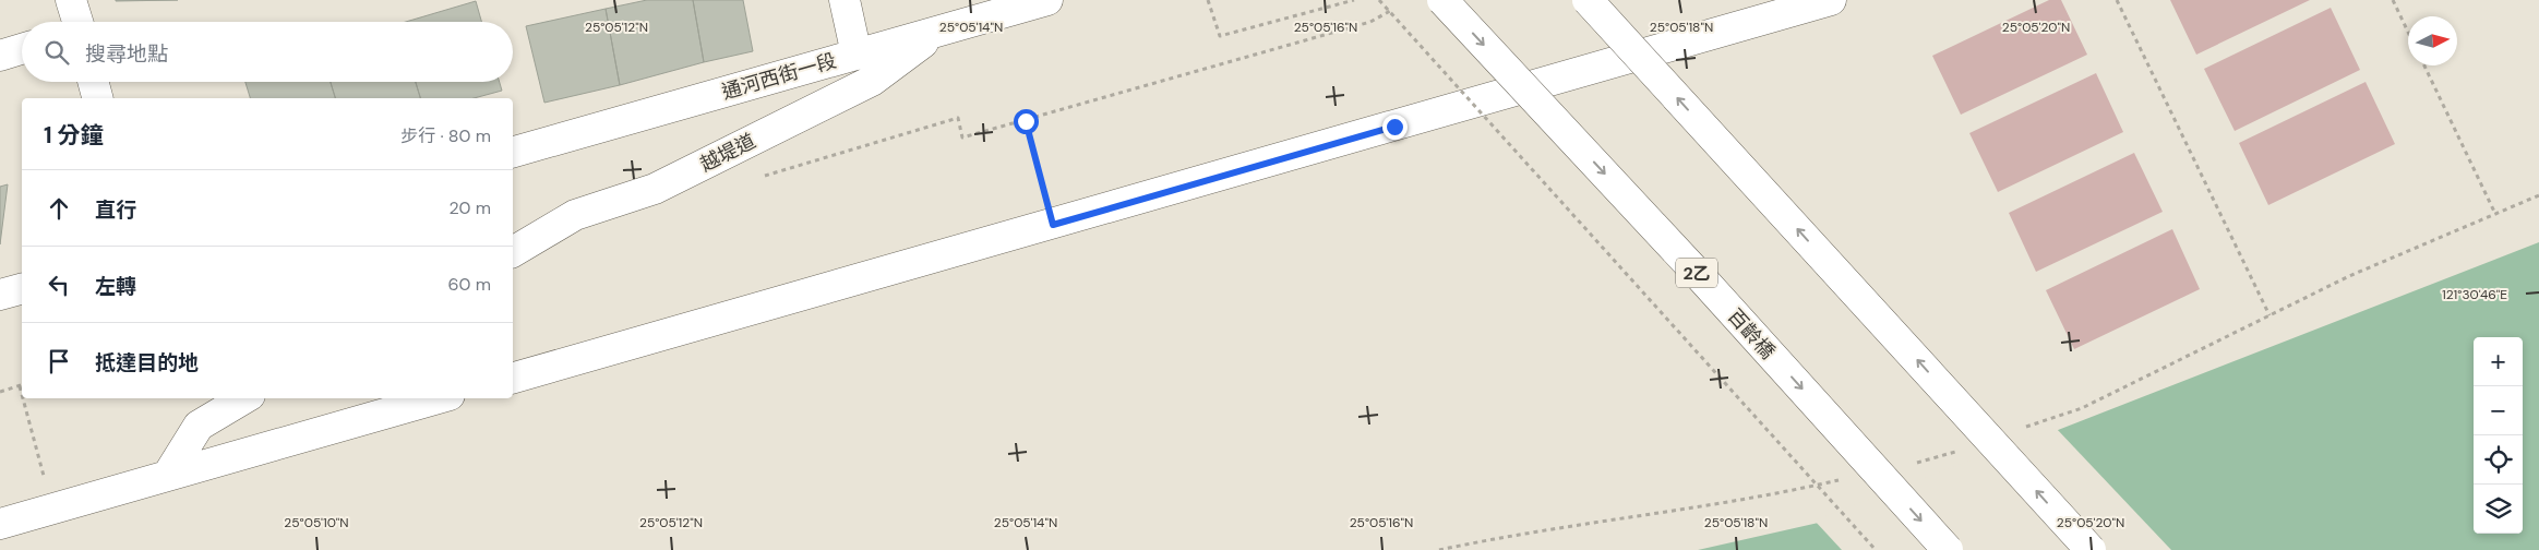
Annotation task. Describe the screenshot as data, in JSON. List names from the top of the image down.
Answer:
{
  "streets": {
    "main road": [
      "通河西街一段",
      "越堤道",
      "2乙",
      "百齡橋"
    ]
  },
  "crossings": [
    ["通河西街一段", "越堤道"]
  ],
  "north": "right",
  "page": {
    "search": "搜尋地點",
    "heading": ["1 分鐘", "步行 · 80 m"],
    "list": [
      ["直行", "20 m"],
      ["左轉", "60 m"],
      "抵達目的地"
    ],
    "map_buttons": ["+", "−"]
  },
  "coordinates": [
    "25°05'12\"N",
    "25°05'14\"N",
    "25°05'16\"N",
    "25°05'18\"N",
    "25°05'20\"N",
    "121°30'46\"E",
    "25°05'10\"N"
  ]
}
